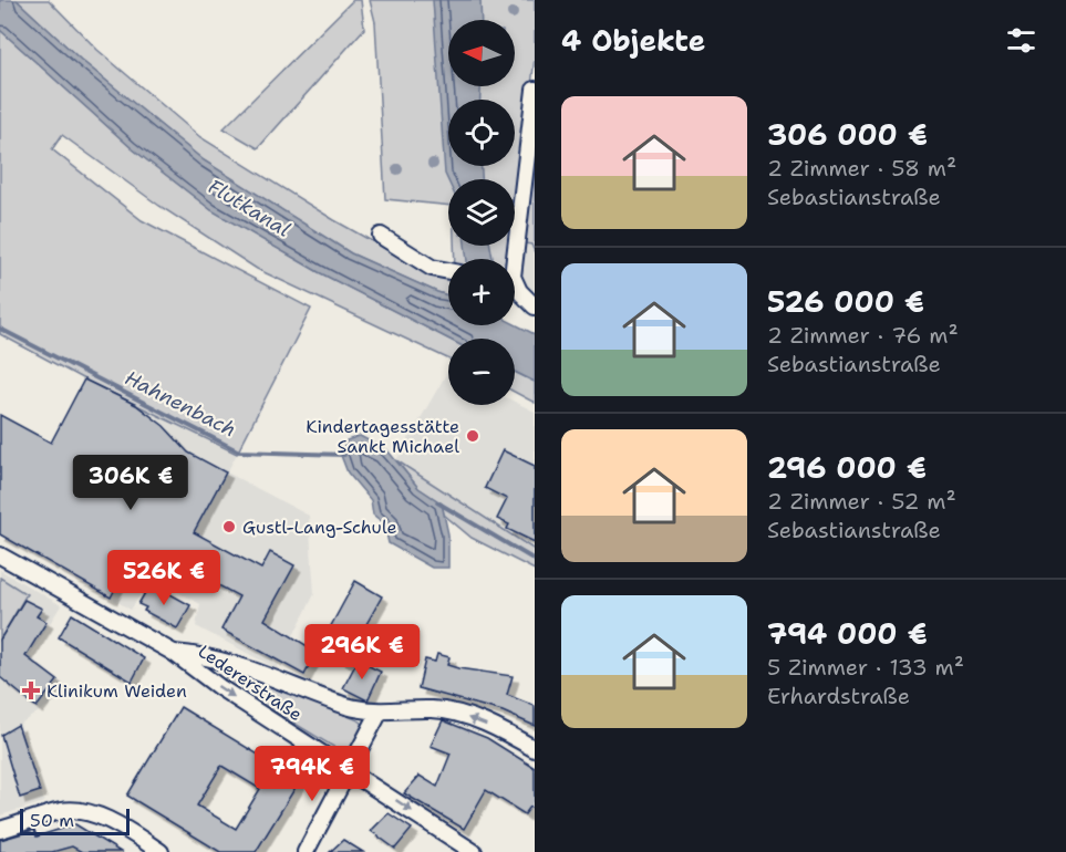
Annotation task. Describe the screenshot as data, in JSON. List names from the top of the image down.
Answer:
{
  "streets": {
    "street": ["Ledererstraße"]
  },
  "water": ["Flutkanal", "Hahnenbach"],
  "places": {
    "other": ["Kindertagesstätte Sankt Michael", "Gustl-Lang-Schule"],
    "health": ["Klinikum Weiden"]
  },
  "scale_bar": "50 m",
  "north": "left",
  "page": {
    "heading": "4 Objekte",
    "map_buttons": ["+", "−"],
    "list": [
      {
        "name": "306 000 €",
        "note": "2 Zimmer · 58 m² · Sebastianstraße"
      },
      {
        "name": "526 000 €",
        "note": "2 Zimmer · 76 m² · Sebastianstraße"
      },
      {
        "name": "296 000 €",
        "note": "2 Zimmer · 52 m² · Sebastianstraße"
      },
      {
        "name": "794 000 €",
        "note": "5 Zimmer · 133 m² · Erhardstraße"
      }
    ],
    "price": [
      "306K €",
      "526K €",
      "296K €",
      "794K €"
    ],
    "scale": "50 m"
  }
}
